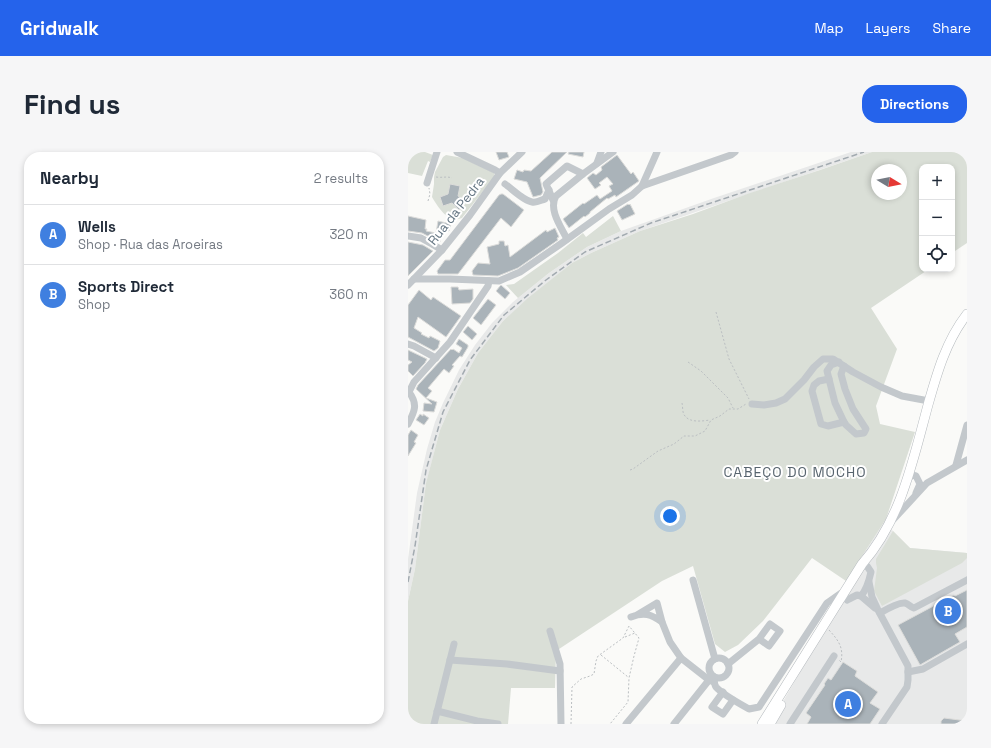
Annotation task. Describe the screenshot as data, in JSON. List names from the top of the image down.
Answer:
{
  "streets": {
    "street": ["Rua da Pedra"]
  },
  "districts": ["CABEÇO DO MOCHO"],
  "north": "right",
  "page": {
    "header": "Gridwalk",
    "nav": ["Map", "Layers", "Share"],
    "buttons": "Directions",
    "title": "Find us",
    "heading": ["Nearby", "2 results"],
    "map_buttons": ["+", "−"],
    "list": [
      {
        "mark": "A",
        "name": "Wells",
        "note": "Shop · Rua das Aroeiras",
        "value": "320 m"
      },
      {
        "mark": "B",
        "name": "Sports Direct",
        "note": "Shop",
        "value": "360 m"
      }
    ],
    "pins": ["B", "A"]
  }
}
